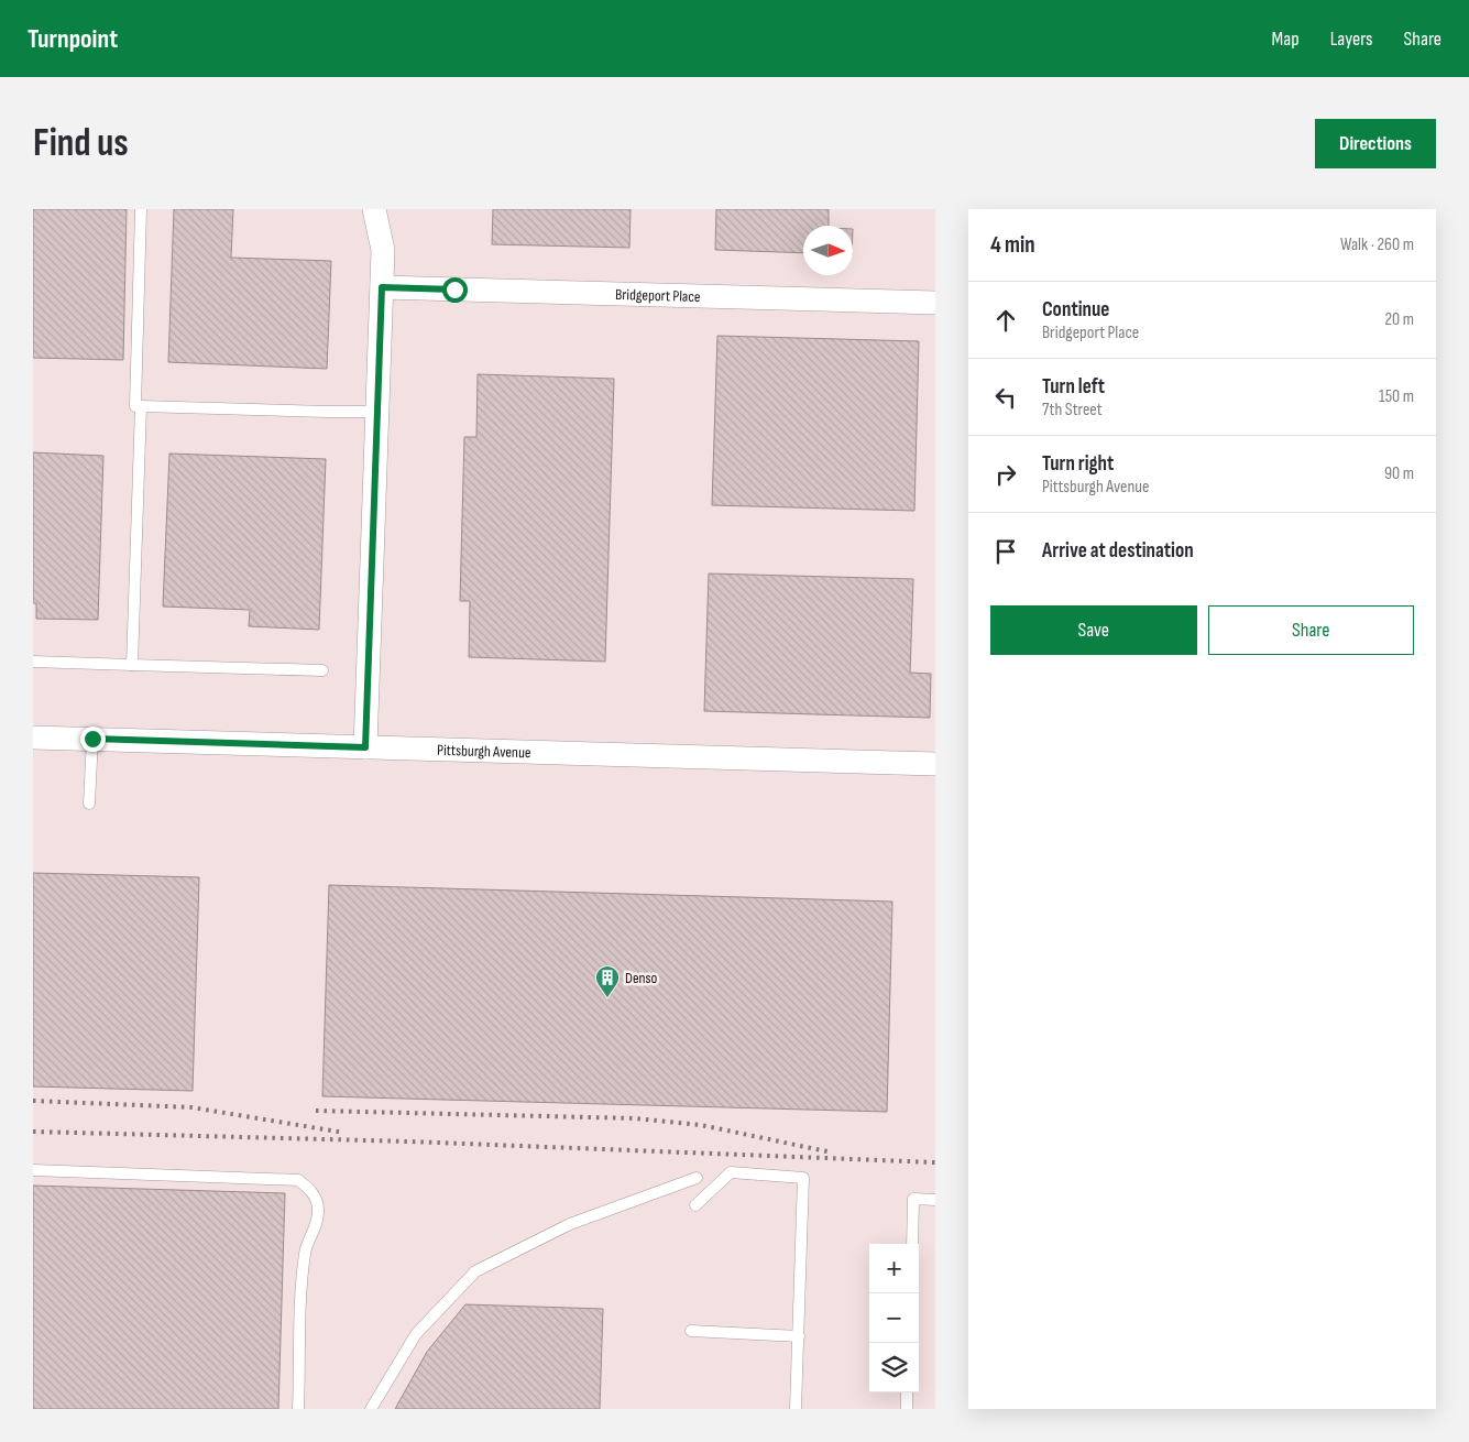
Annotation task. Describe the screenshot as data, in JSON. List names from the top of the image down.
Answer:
{
  "streets": {
    "street": ["Bridgeport Place", "Pittsburgh Avenue"]
  },
  "places": {
    "building": ["Denso"]
  },
  "north": "right",
  "page": {
    "header": "Turnpoint",
    "nav": ["Map", "Layers", "Share"],
    "buttons": [
      "Directions",
      ["Save", "Share"]
    ],
    "title": "Find us",
    "heading": ["4 min", "Walk · 260 m"],
    "list": [
      ["Continue", "Bridgeport Place", "20 m"],
      ["Turn left", "7th Street", "150 m"],
      ["Turn right", "Pittsburgh Avenue", "90 m"],
      "Arrive at destination"
    ],
    "map_buttons": ["+", "−"]
  }
}
